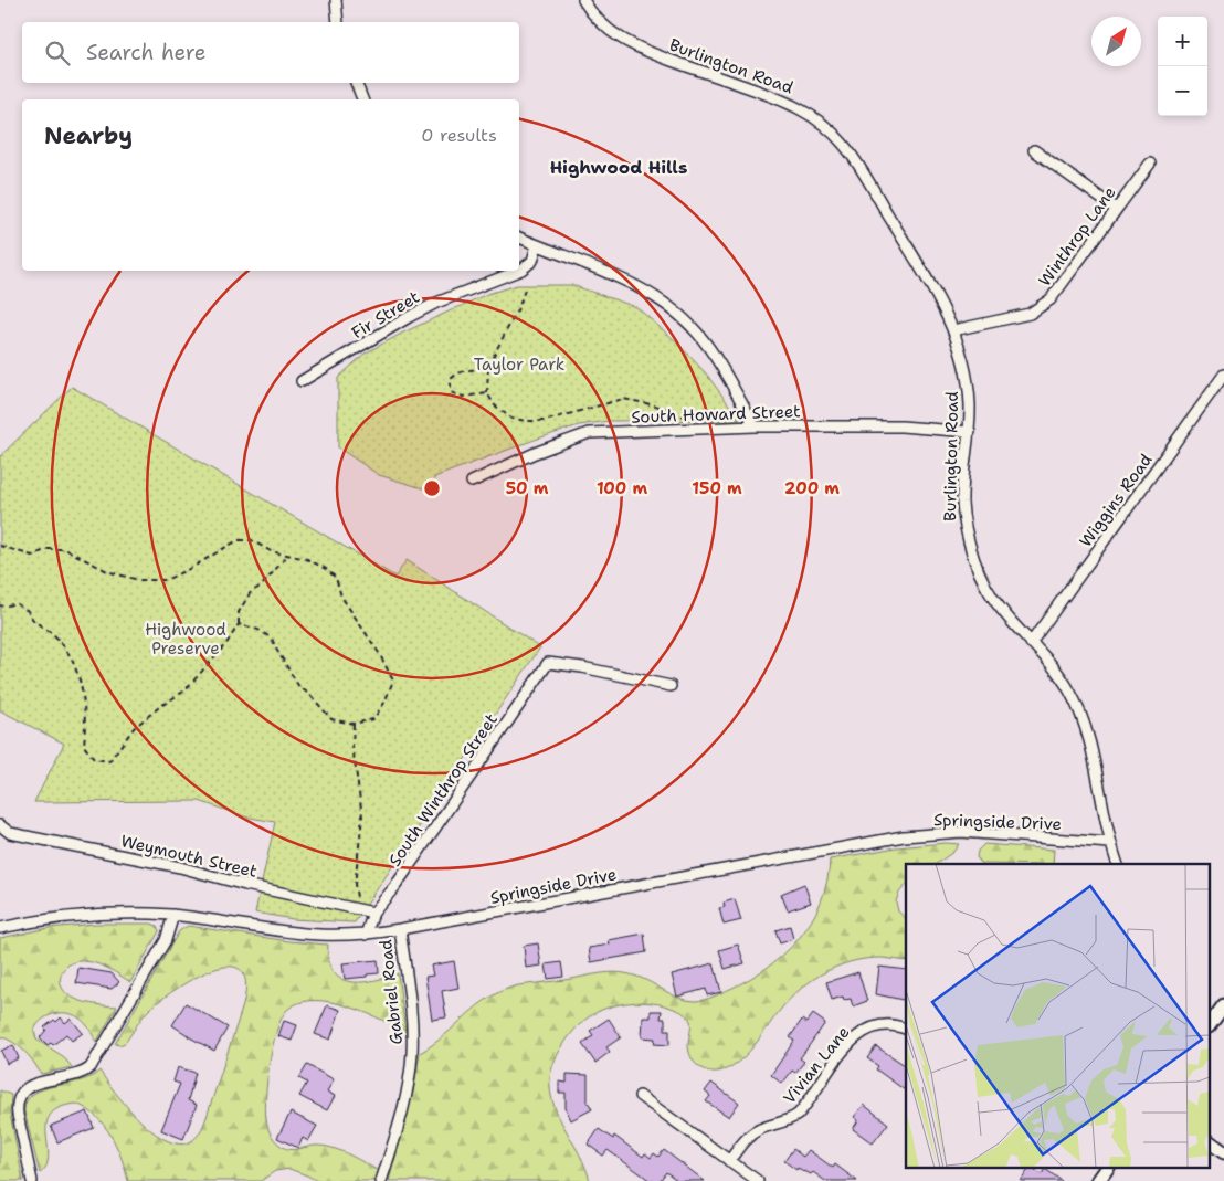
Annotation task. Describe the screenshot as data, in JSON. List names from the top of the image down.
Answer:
{
  "streets": {
    "street": [
      "Burlington Road",
      "Winthrop Lane",
      "Fir Street",
      "South Howard Street",
      "Wiggins Road",
      "South Winthrop Street",
      "Springside Drive",
      "Weymouth Street",
      "Gabriel Road",
      "Vivian Lane"
    ]
  },
  "crossings": [
    ["Burlington Road", "Winthrop Lane"],
    ["Burlington Road", "South Howard Street"],
    ["Burlington Road", "Wiggins Road"],
    ["Burlington Road", "Springside Drive"],
    ["South Winthrop Street", "Springside Drive"],
    ["South Winthrop Street", "Weymouth Street"],
    ["Springside Drive", "Gabriel Road"]
  ],
  "districts": ["Highwood Hills"],
  "parks": ["Taylor Park", "Highwood Preserve"],
  "north": "top right",
  "page": {
    "map_buttons": ["+", "−"],
    "search": "Search here",
    "heading": ["Nearby", "0 results"]
  },
  "rings": [
    "50 m",
    "100 m",
    "150 m",
    "200 m"
  ]
}
